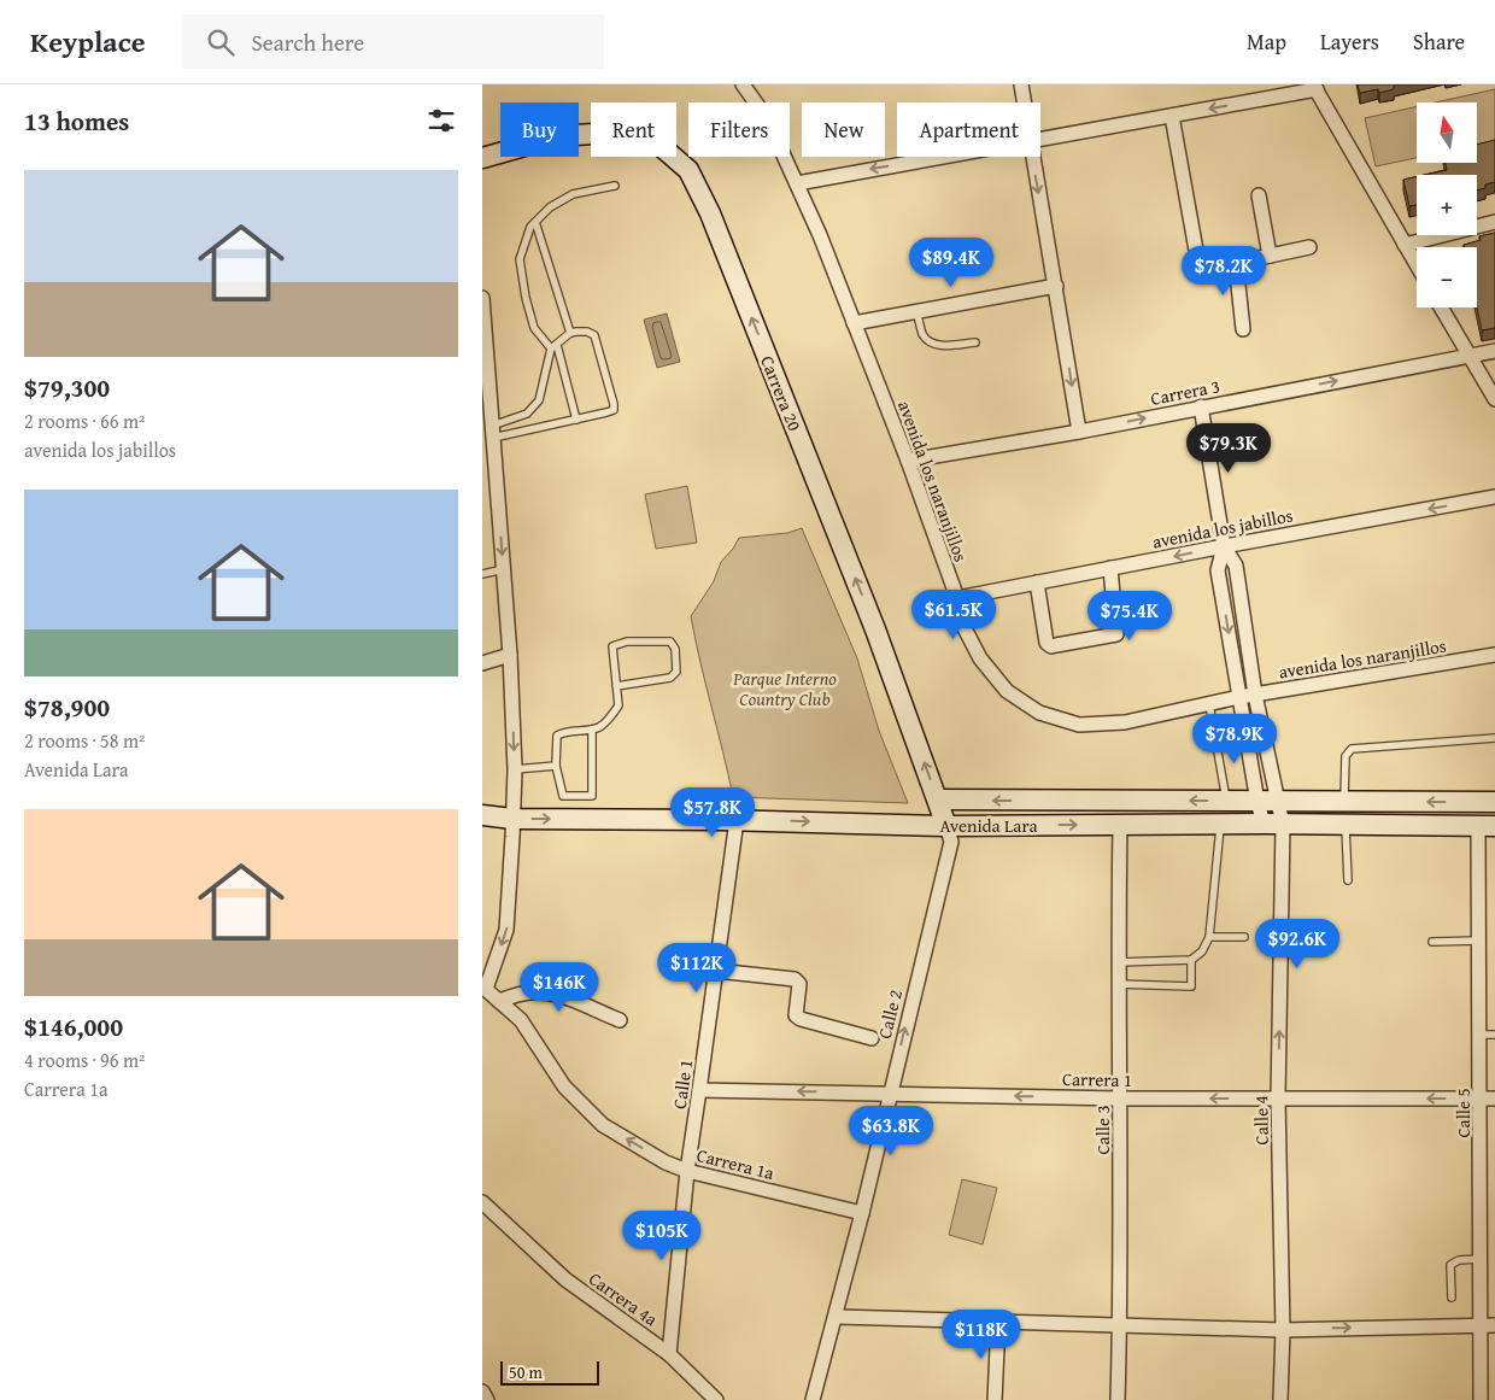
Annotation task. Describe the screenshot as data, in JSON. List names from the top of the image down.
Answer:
{
  "streets": {
    "street": [
      "Carrera 3",
      "Carrera 20",
      "avenida los naranjillos",
      "avenida los jabillos",
      "Avenida Lara",
      "Calle 2",
      "Carrera 1",
      "Calle 1",
      "Calle 5",
      "Calle 4",
      "Calle 3",
      "Carrera 1a",
      "Carrera 4a"
    ]
  },
  "crossings": [
    ["Carrera 3", "avenida los naranjillos"],
    ["Carrera 20", "Avenida Lara"],
    ["Carrera 20", "Calle 2"],
    ["avenida los naranjillos", "avenida los jabillos"],
    ["Avenida Lara", "Calle 2"],
    ["Avenida Lara", "Calle 1"],
    ["Avenida Lara", "Calle 5"],
    ["Avenida Lara", "Calle 4"],
    ["Avenida Lara", "Calle 3"],
    ["Calle 2", "Carrera 1"],
    ["Calle 2", "Carrera 1a"],
    ["Carrera 1", "Calle 1"],
    ["Carrera 1", "Calle 5"],
    ["Carrera 1", "Calle 4"],
    ["Carrera 1", "Calle 3"],
    ["Calle 1", "Carrera 1a"],
    ["Calle 1", "Carrera 4a"]
  ],
  "one_way": [
    "Carrera 3",
    "Carrera 20",
    "avenida los jabillos",
    "Calle 2",
    "Carrera 1",
    "Calle 4",
    "Carrera 1a"
  ],
  "parks": ["Parque Interno Country Club"],
  "scale_bar": "50 m",
  "north": "top",
  "page": {
    "header": "Keyplace",
    "search": "Search here",
    "nav": ["Map", "Layers", "Share"],
    "heading": "13 homes",
    "map_buttons": ["+", "−"],
    "chip": [
      "Buy",
      "Rent",
      "Filters",
      "New",
      "Apartment"
    ],
    "list": [
      {
        "name": "$79,300",
        "note": "2 rooms · 66 m² · avenida los jabillos"
      },
      {
        "name": "$78,900",
        "note": "2 rooms · 58 m² · Avenida Lara"
      },
      {
        "name": "$146,000",
        "note": "4 rooms · 96 m² · Carrera 1a"
      }
    ],
    "price": [
      "$89.4K",
      "$78.2K",
      "$79.3K",
      "$61.5K",
      "$75.4K",
      "$78.9K",
      "$57.8K",
      "$92.6K",
      "$112K",
      "$146K",
      "$63.8K",
      "$105K",
      "$118K"
    ],
    "scale": "50 m"
  }
}
